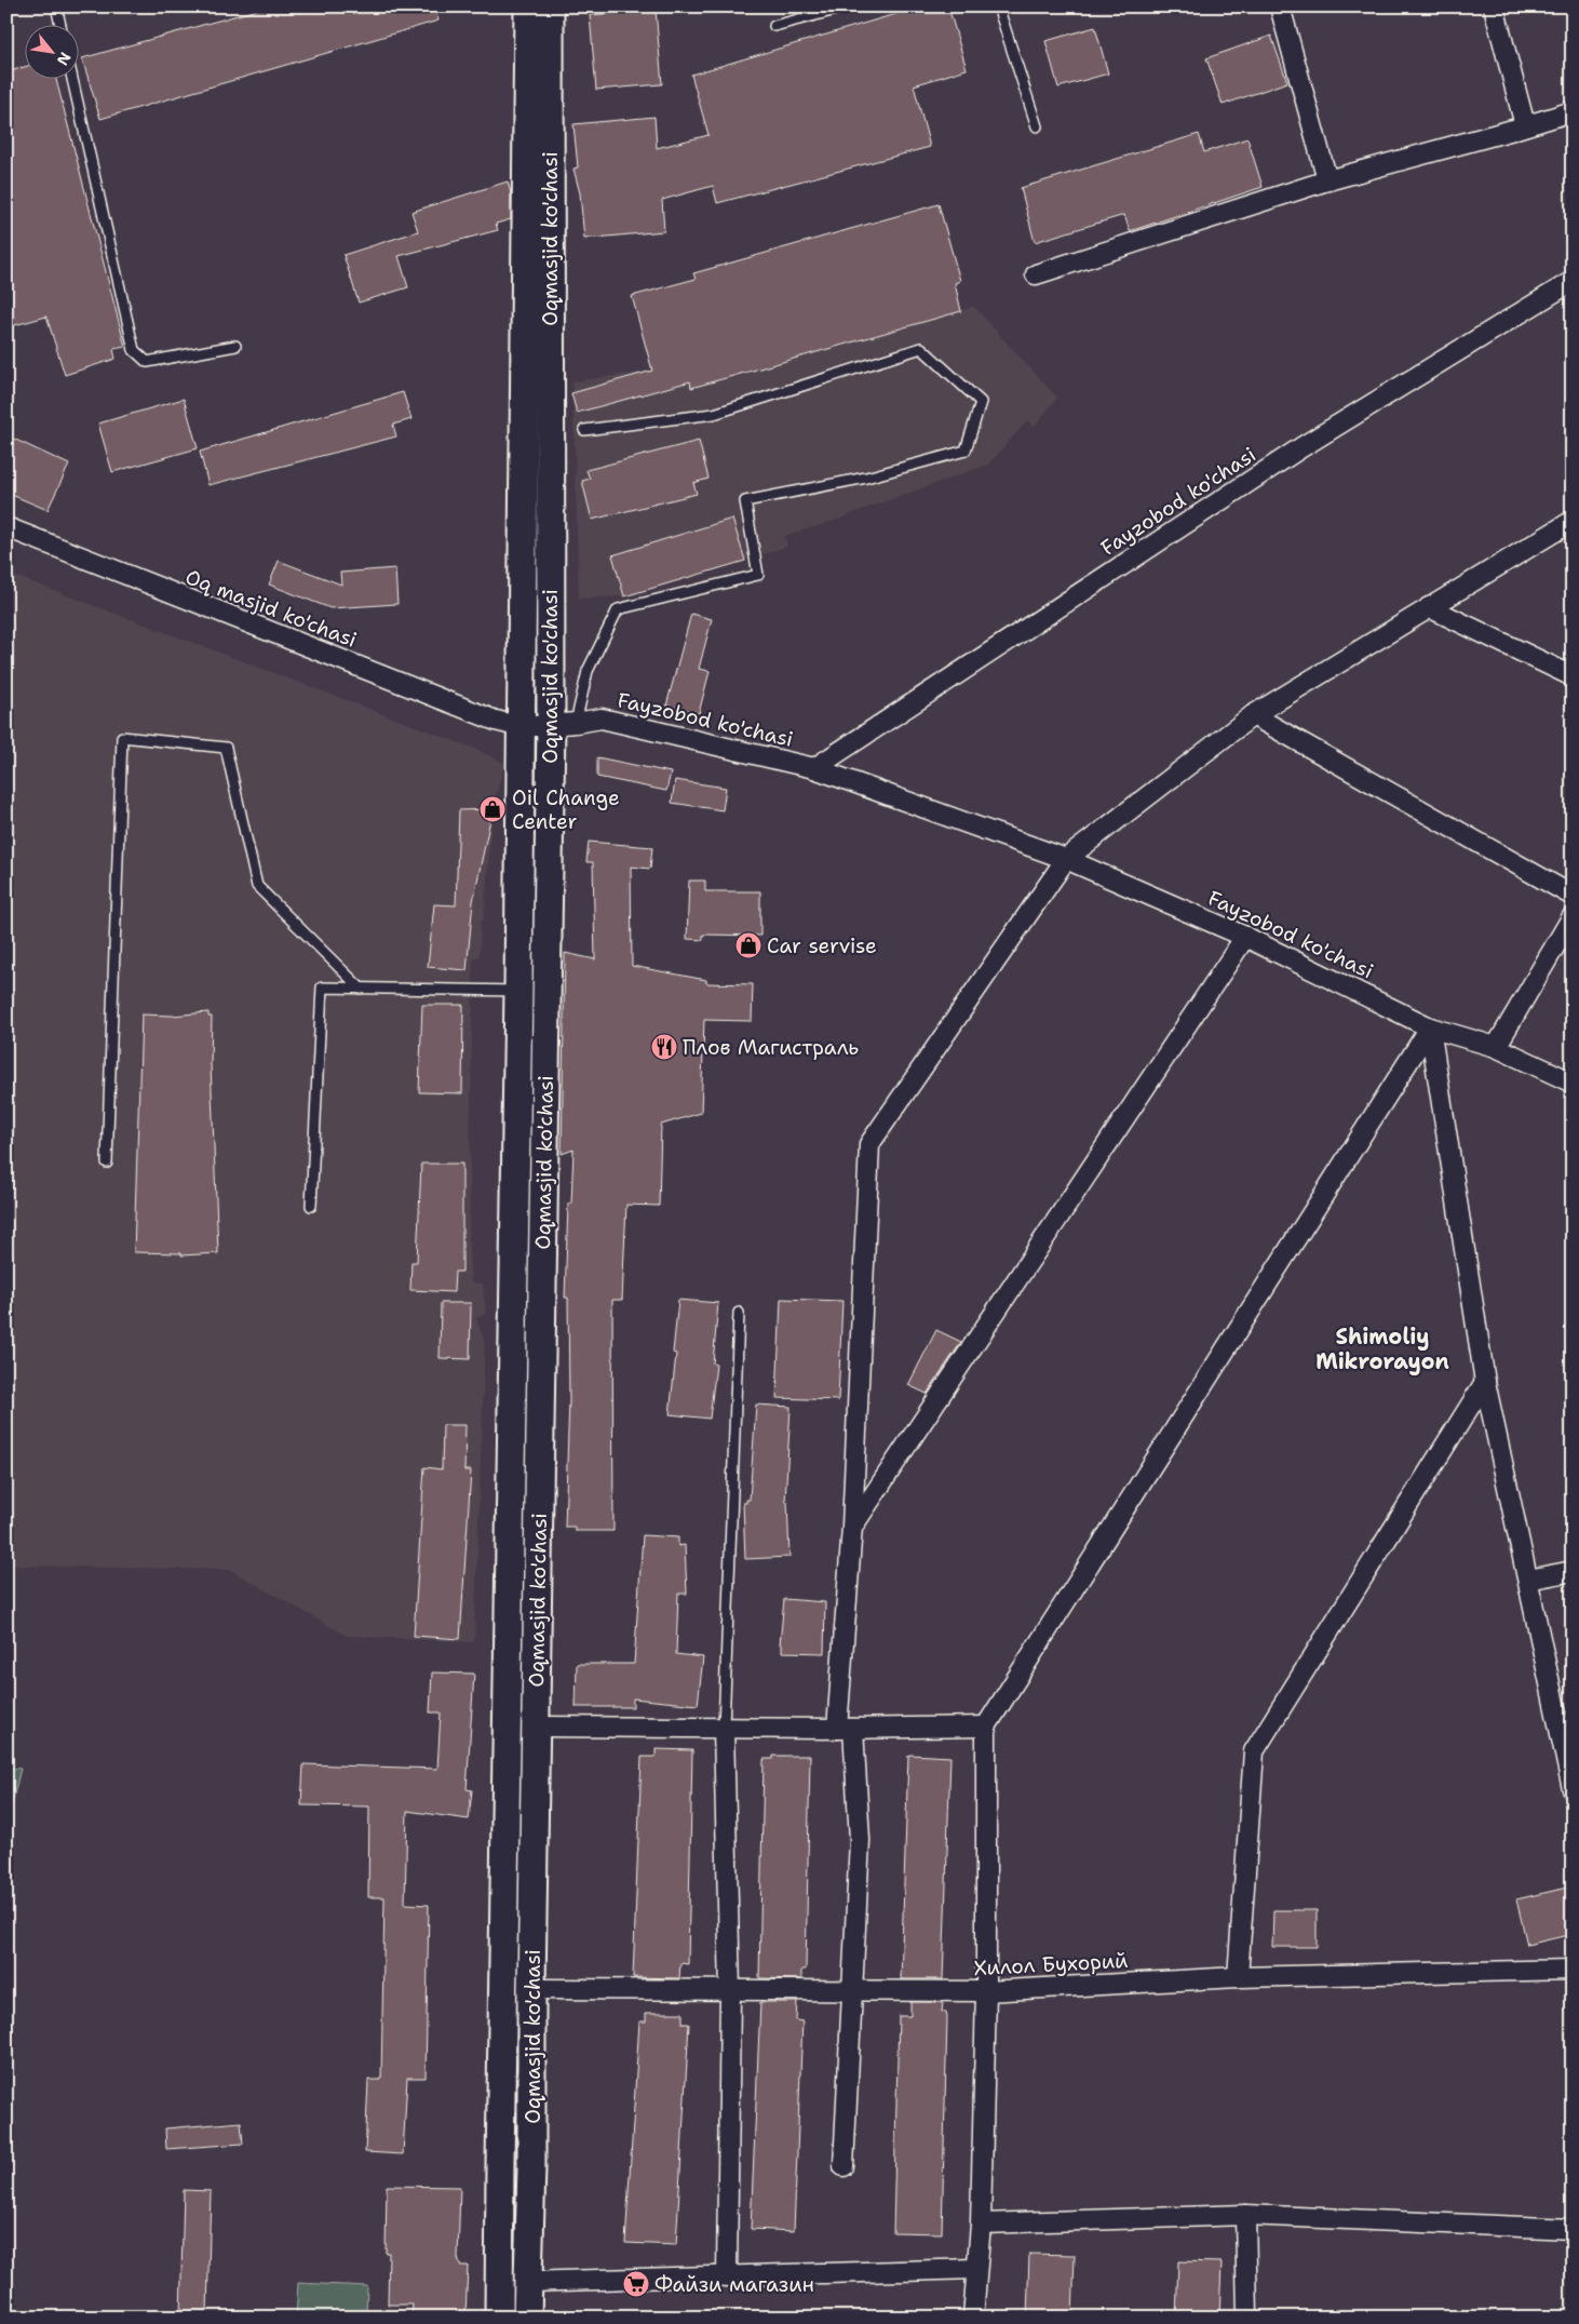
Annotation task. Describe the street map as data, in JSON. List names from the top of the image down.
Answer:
{
  "streets": {
    "main road": ["Oqmasjid ko'chasi"],
    "street": ["Fayzobod ko'chasi", "Oq masjid ko'chasi", "Хилол Бухорий"]
  },
  "crossings": [
    ["Oqmasjid ko'chasi", "Fayzobod ko'chasi"],
    ["Oqmasjid ko'chasi", "Oq masjid ko'chasi"],
    ["Oqmasjid ko'chasi", "Хилол Бухорий"],
    ["Fayzobod ko'chasi", "Oq masjid ko'chasi"]
  ],
  "districts": ["Shimoliy Mikrorayon"],
  "places": {
    "shop": ["Oil Change Center", "Car servise"],
    "restaurant": ["Плов Магистраль"],
    "supermarket": ["Файзи магазин"]
  },
  "north": "bottom right"
}
